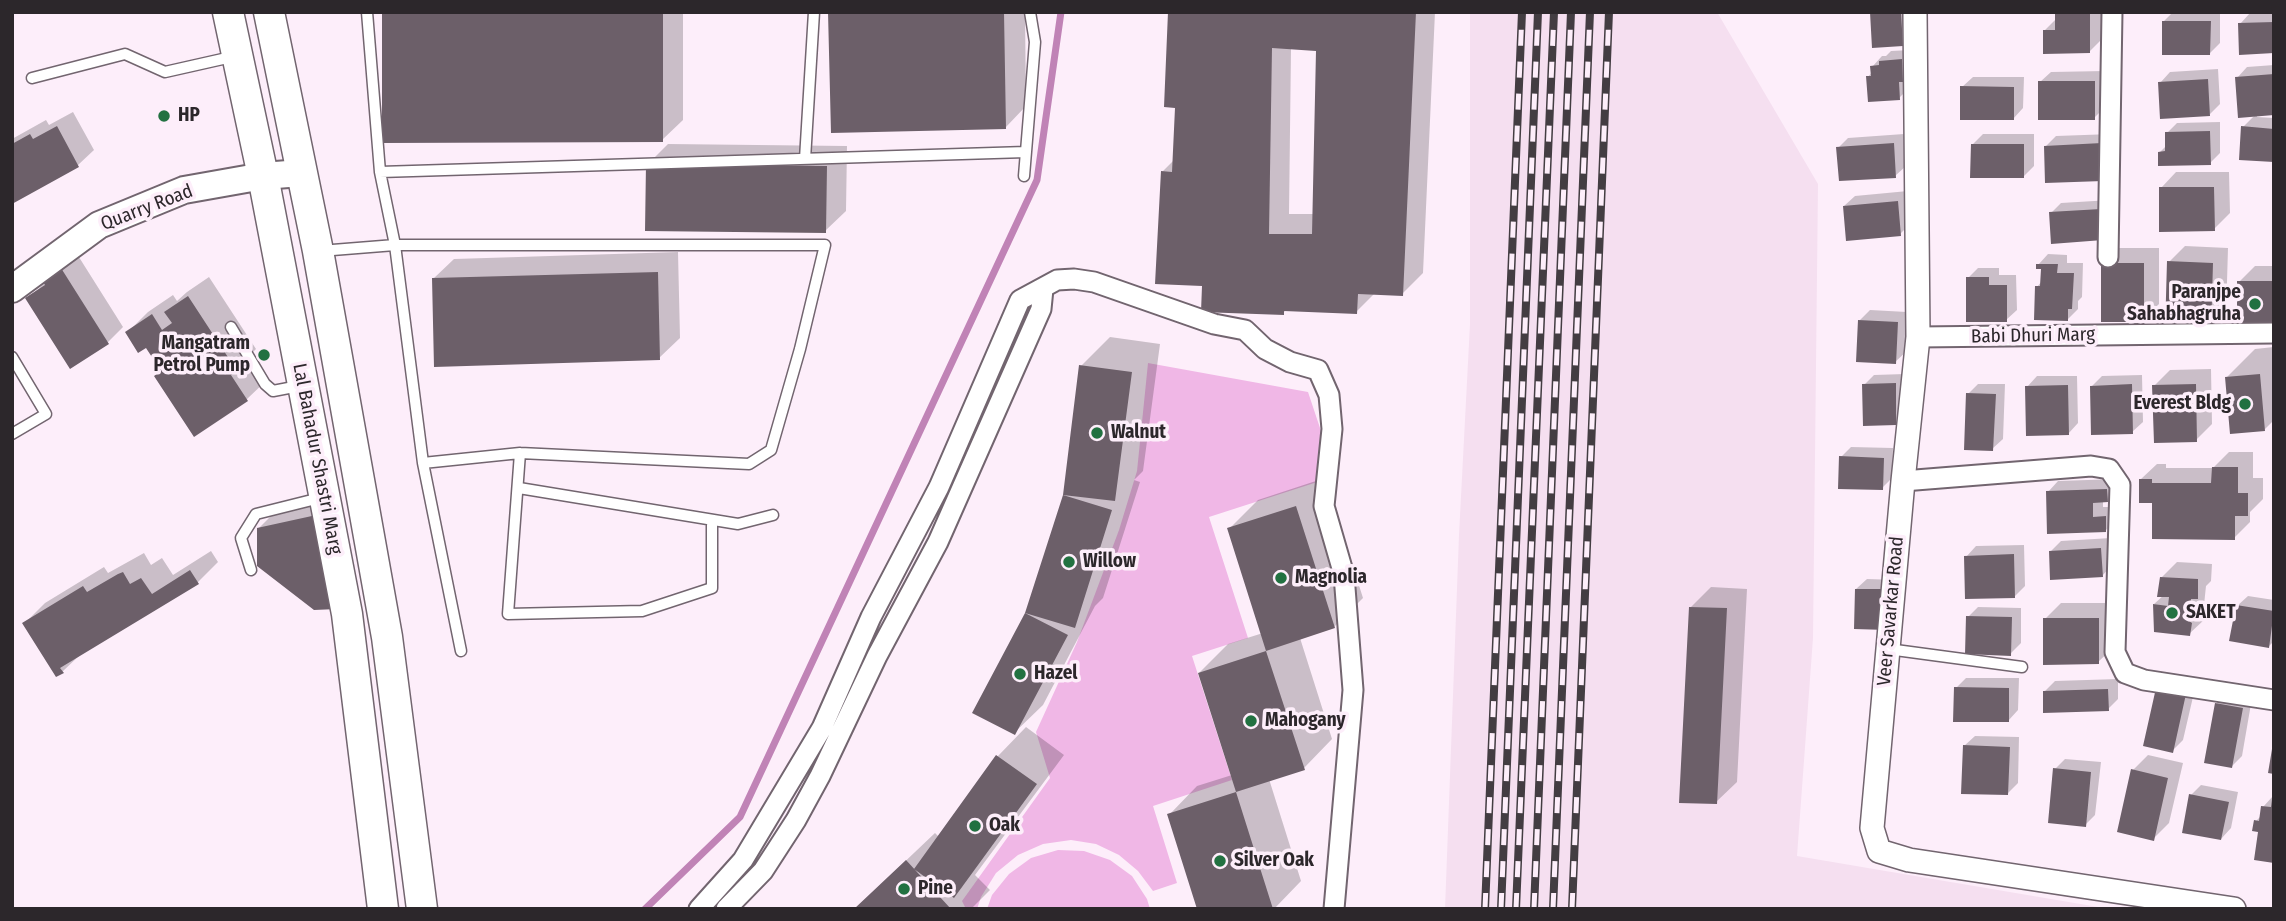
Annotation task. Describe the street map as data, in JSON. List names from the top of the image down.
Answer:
{
  "streets": {
    "main road": ["Quarry Road", "Lal Bahadur Shastri Marg"],
    "street": ["Babi Dhuri Marg", "Veer Savarkar Road"]
  },
  "crossings": [
    ["Quarry Road", "Lal Bahadur Shastri Marg"],
    ["Babi Dhuri Marg", "Veer Savarkar Road"]
  ],
  "places": [
    "HP",
    "Paranjpe Sahabhagruha",
    "Mangatram Petrol Pump",
    "Everest Bldg",
    "Walnut",
    "Willow",
    "Magnolia",
    "SAKET",
    "Hazel",
    "Mahogany",
    "Oak",
    "Silver Oak",
    "Pine"
  ]
}
